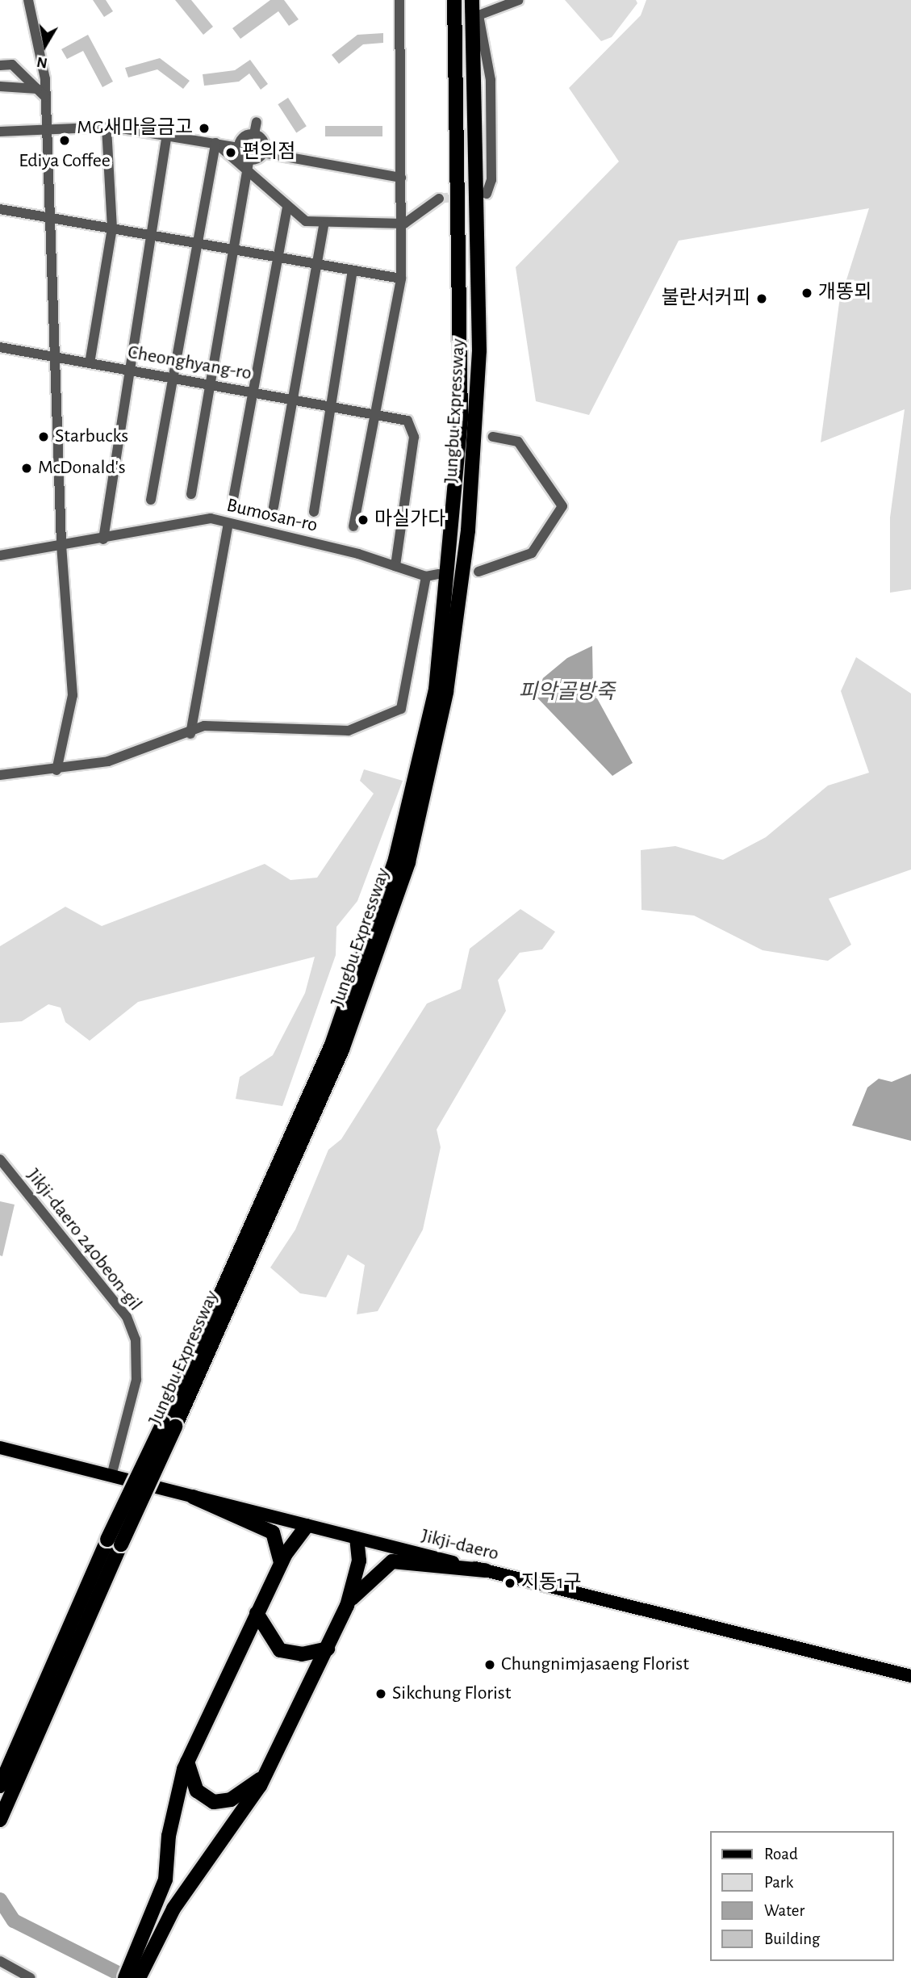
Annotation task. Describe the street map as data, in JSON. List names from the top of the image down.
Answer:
{
  "streets": {
    "highway": ["Jungbu Expressway"],
    "main road": ["Jikji-daero"],
    "street": ["Cheonghyang-ro", "Bumosan-ro", "Jikji-daero 240beon-gil"]
  },
  "crossings": [
    ["Cheonghyang-ro", "Bumosan-ro"],
    ["Jikji-daero 240beon-gil", "Jikji-daero"]
  ],
  "water": ["피악골방죽"],
  "places": [
    "MG새마을금고",
    "Ediya Coffee",
    "편의점",
    "개똥뫼",
    "불란서커피",
    "Starbucks",
    "McDonald's",
    "마실가다",
    "지동1구",
    "Chungnimjasaeng Florist",
    "Sikchung Florist"
  ],
  "legend": [
    "Road",
    "Park",
    "Water",
    "Building"
  ],
  "north": "bottom"
}
